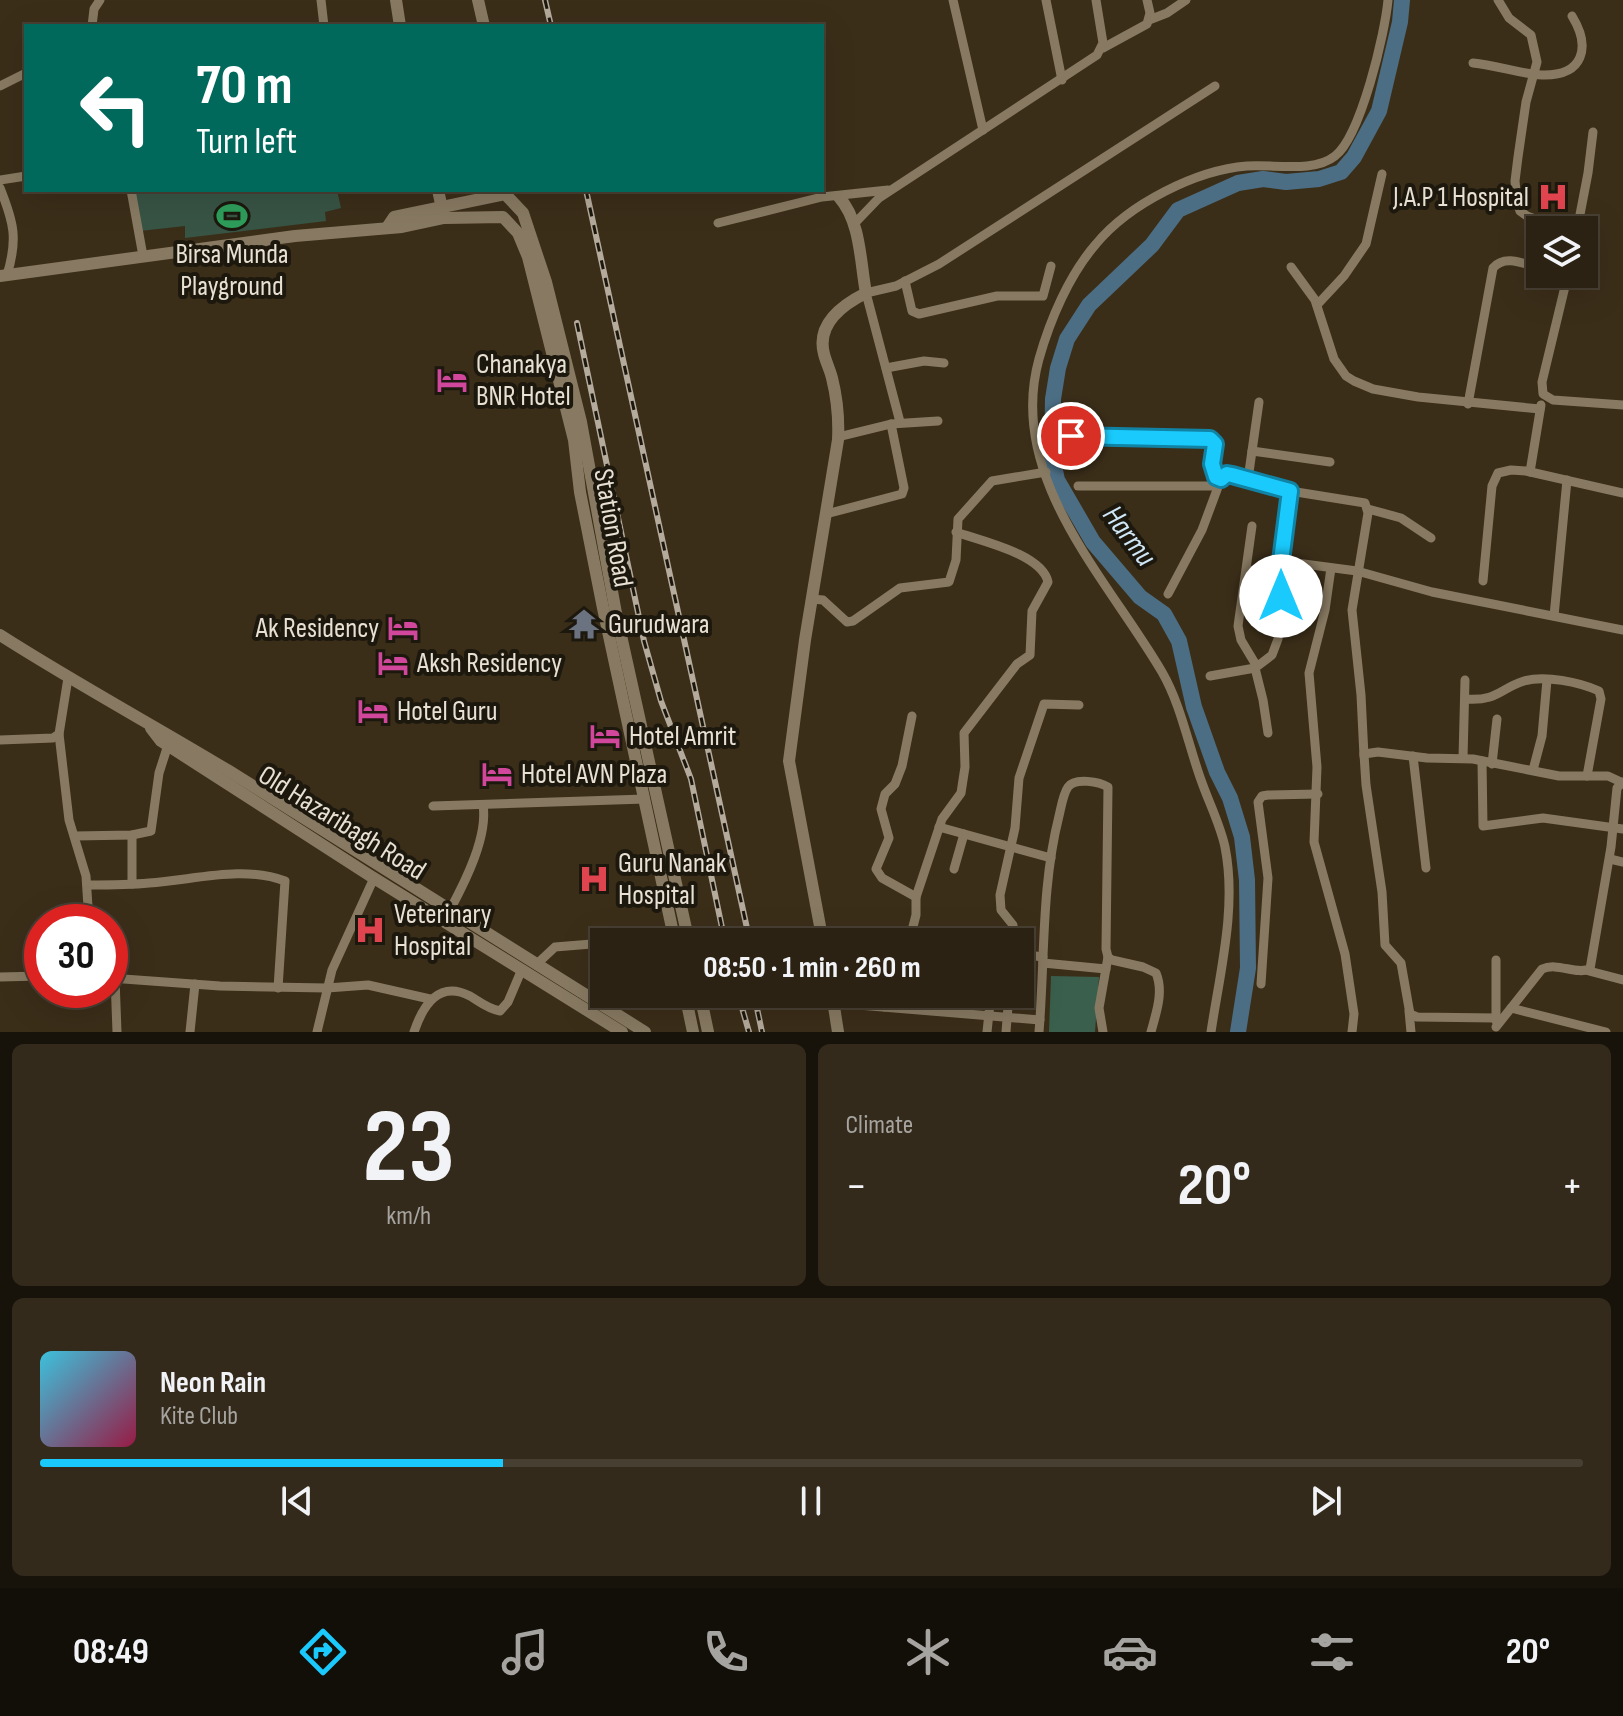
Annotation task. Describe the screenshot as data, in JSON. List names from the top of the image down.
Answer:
{
  "streets": {
    "street": ["Station Road", "Old Hazaribagh Road"]
  },
  "water": ["Harmu"],
  "places": {
    "hospital": ["J.A.P 1 Hospital", "Guru Nanak Hospital", "Veterinary Hospital"],
    "sports": ["Birsa Munda Playground"],
    "hotel": [
      "Chanakya BNR Hotel",
      "Ak Residency",
      "Aksh Residency",
      "Hotel Guru",
      "Hotel Amrit",
      "Hotel AVN Plaza"
    ],
    "temple": ["Gurudwara"]
  },
  "page": {
    "turn": ["70 m", "Turn left"],
    "limit": "30",
    "trip": "08:50 · 1 min · 260 m",
    "tile": [
      ["23", "km/h"],
      "Climate"
    ],
    "heat": ["−", "20°", "+"],
    "song": ["Neon Rain", "Kite Club"],
    "tabs": ["08:49", "20°"]
  }
}
